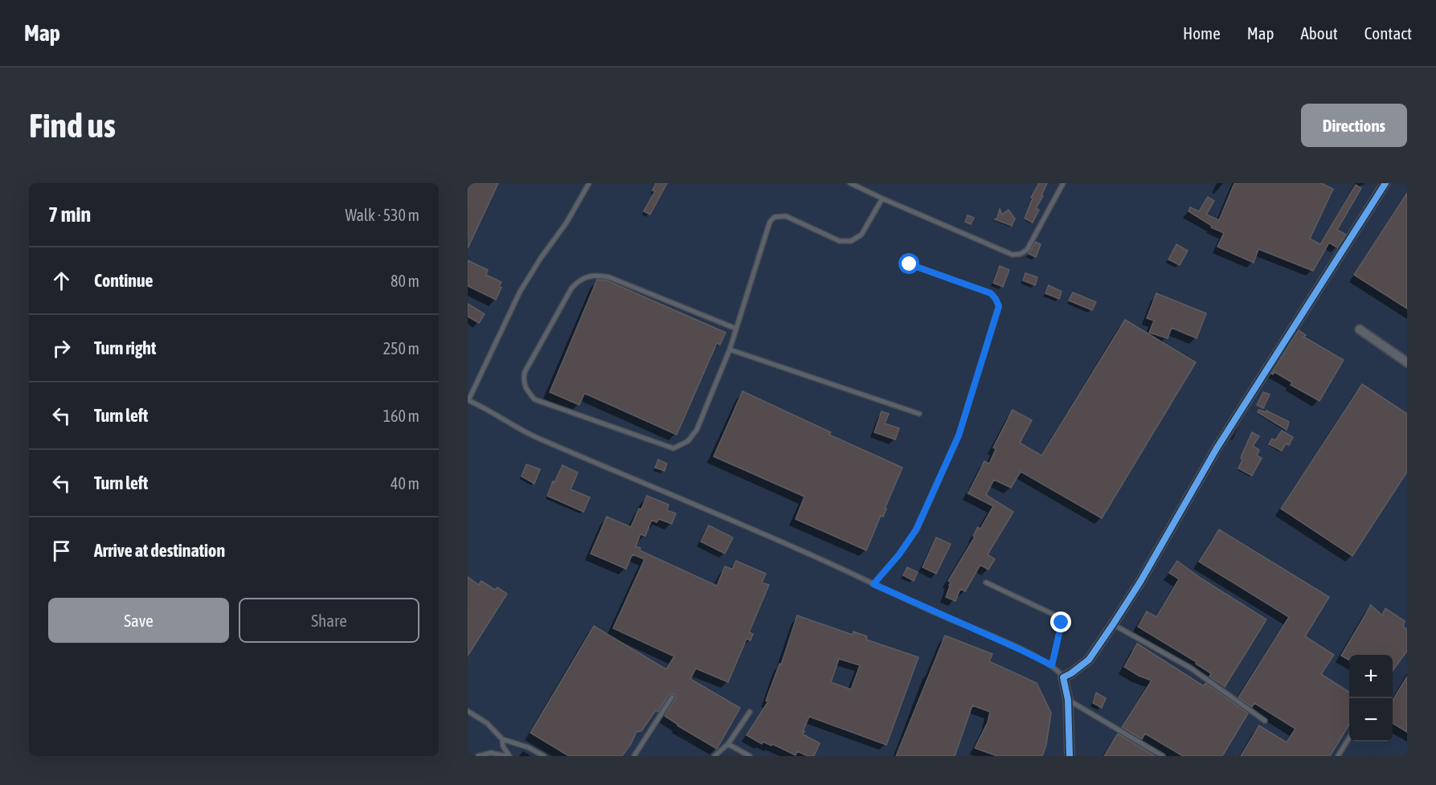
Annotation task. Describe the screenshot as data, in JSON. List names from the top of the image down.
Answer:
{
  "page": {
    "header": "Map",
    "nav": [
      "Home",
      "Map",
      "About",
      "Contact"
    ],
    "buttons": [
      "Directions",
      ["Save", "Share"]
    ],
    "title": "Find us",
    "heading": ["7 min", "Walk · 530 m"],
    "list": [
      ["Continue", "80 m"],
      ["Turn right", "250 m"],
      ["Turn left", "160 m"],
      ["Turn left", "40 m"],
      "Arrive at destination"
    ],
    "map_buttons": ["+", "−"]
  }
}
